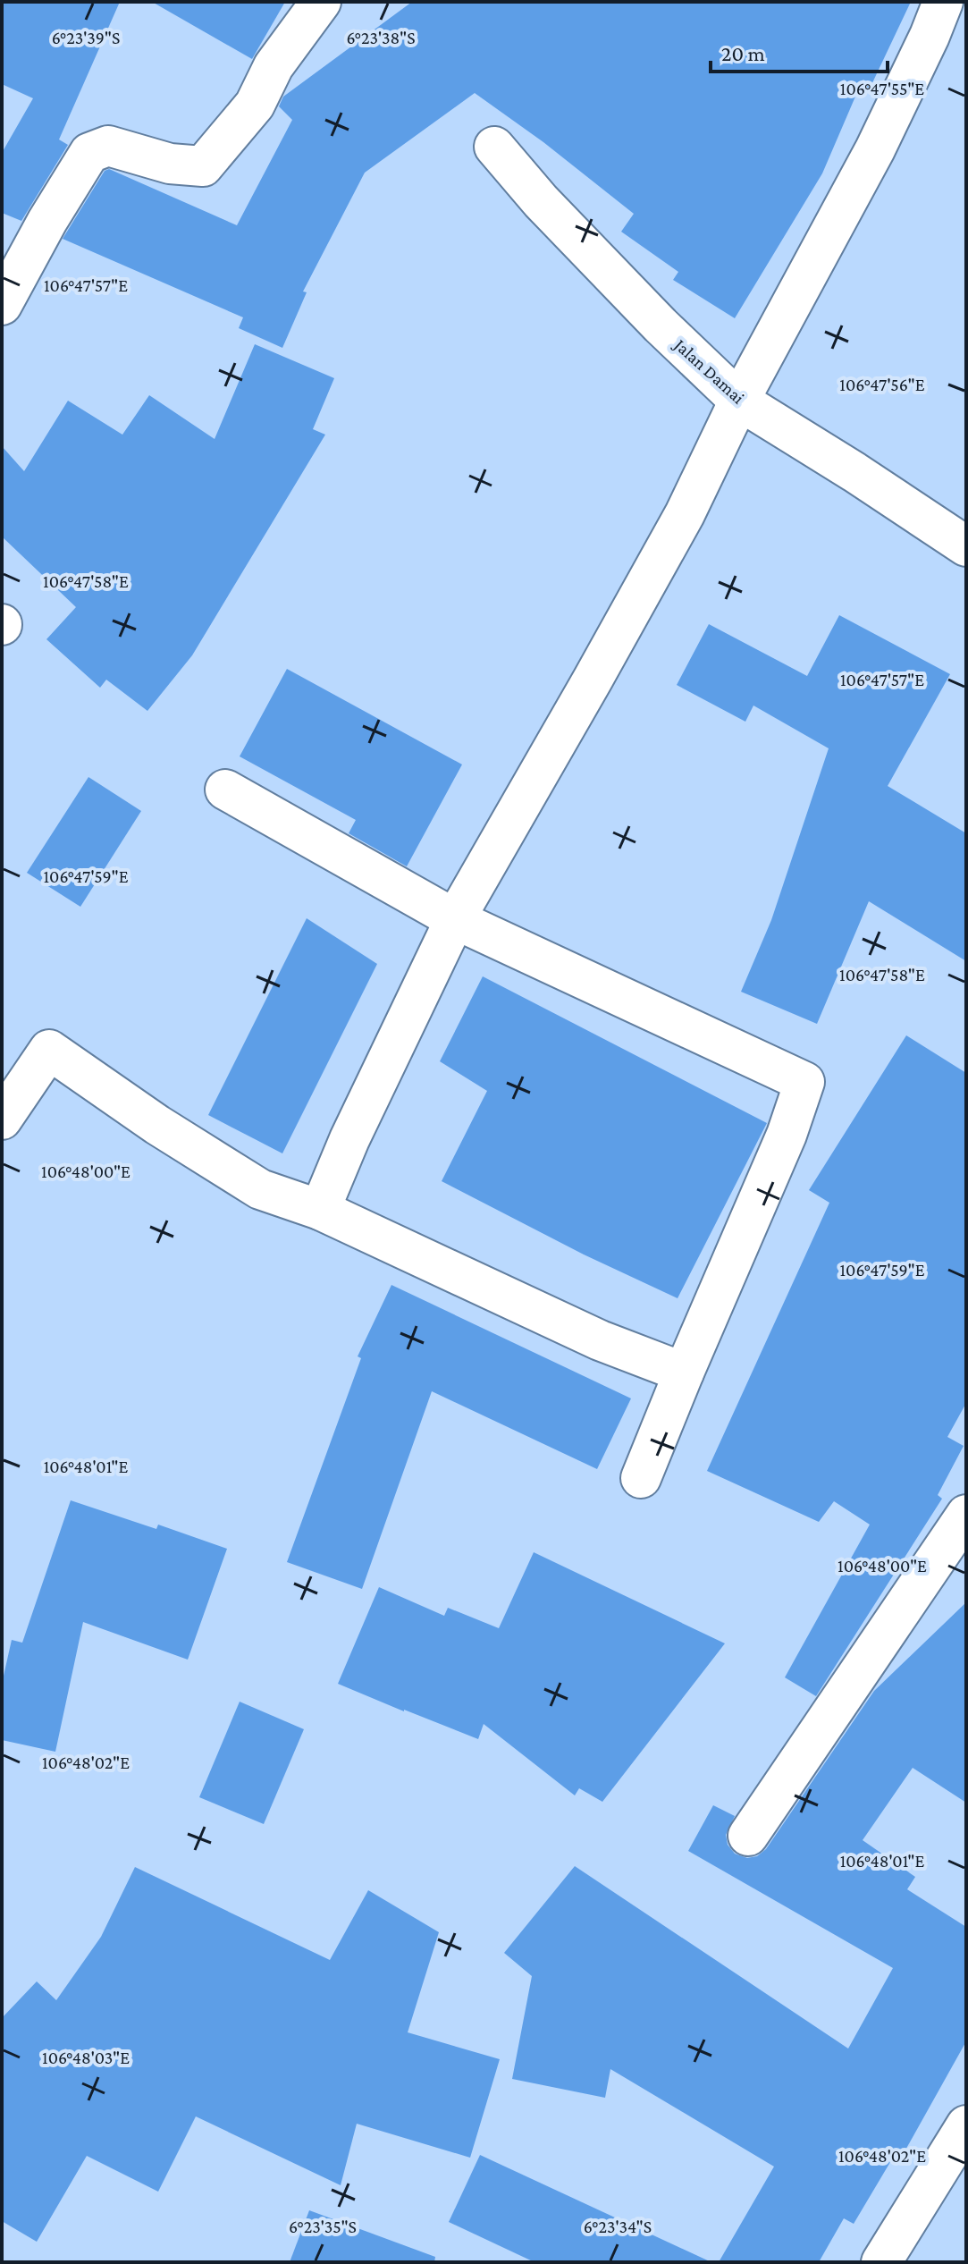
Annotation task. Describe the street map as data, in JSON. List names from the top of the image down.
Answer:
{
  "streets": {
    "street": ["Jalan Damai"]
  },
  "scale_bar": "20 m",
  "coordinates": [
    "6°23'39\"S",
    "6°23'38\"S",
    "106°47'55\"E",
    "106°47'57\"E",
    "106°47'56\"E",
    "106°47'58\"E",
    "106°47'59\"E",
    "106°48'00\"E",
    "106°48'01\"E",
    "106°48'02\"E",
    "106°48'03\"E",
    "6°23'35\"S",
    "6°23'34\"S"
  ]
}
